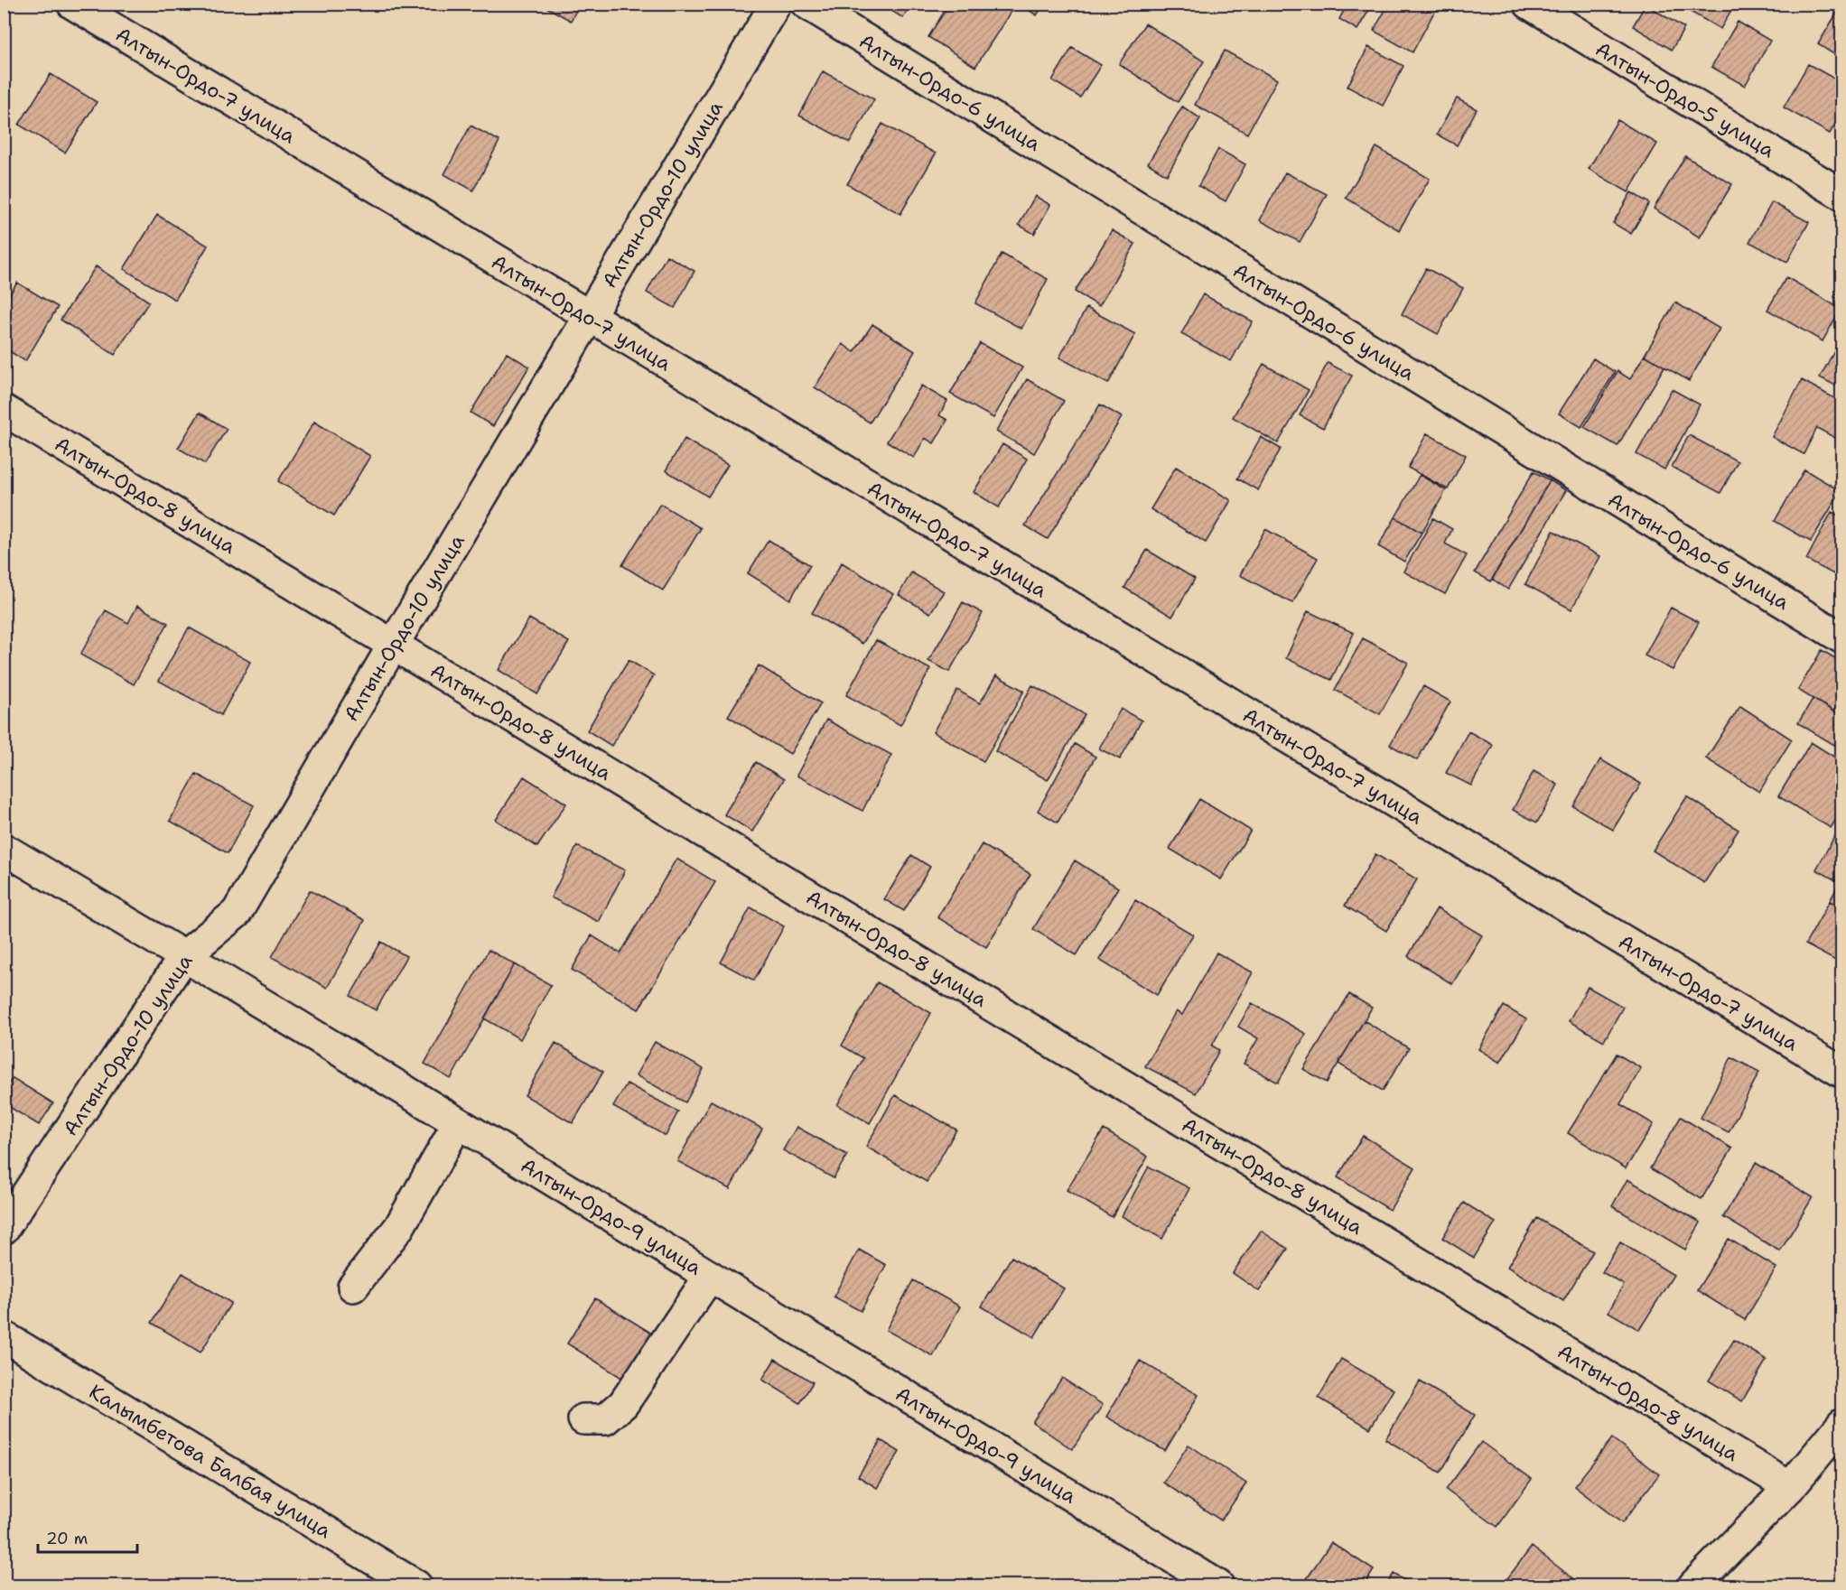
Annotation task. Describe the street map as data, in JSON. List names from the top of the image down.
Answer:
{
  "streets": {
    "street": [
      "Алтын-Ордо-7 улица",
      "Алтын-Ордо-6 улица",
      "Алтын-Ордо-5 улица",
      "Алтын-Ордо-10 улица",
      "Алтын-Ордо-8 улица",
      "Алтын-Ордо-9 улица",
      "Калымбетова Балбая улица"
    ]
  },
  "crossings": [
    ["Алтын-Ордо-7 улица", "Алтын-Ордо-10 улица"],
    ["Алтын-Ордо-10 улица", "Алтын-Ордо-8 улица"],
    ["Алтын-Ордо-10 улица", "Алтын-Ордо-9 улица"]
  ],
  "scale_bar": "20 m"
}
